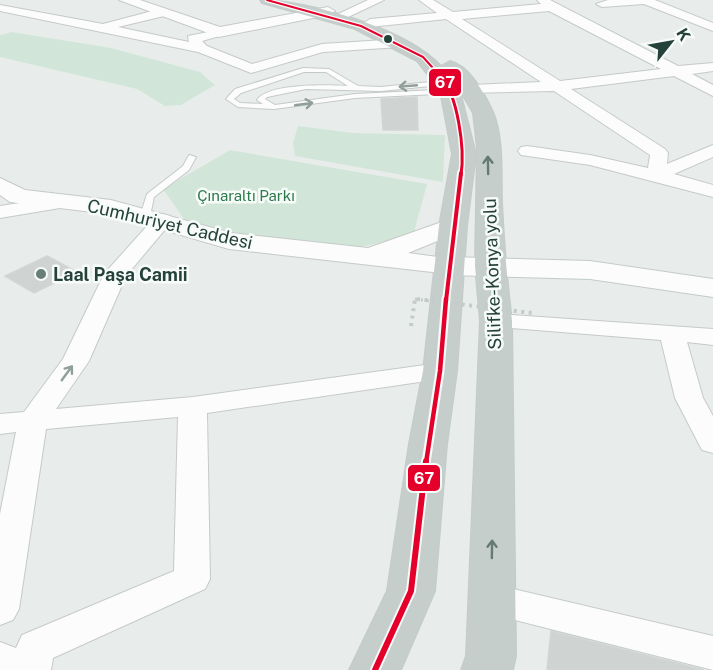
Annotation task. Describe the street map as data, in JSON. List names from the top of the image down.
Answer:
{
  "streets": {
    "highway": ["Silifke-Konya yolu"],
    "street": ["Cumhuriyet Caddesi"]
  },
  "crossings": [
    ["Cumhuriyet Caddesi", "Silifke-Konya yolu"]
  ],
  "parks": ["Çınaraltı Parkı"],
  "places": ["Laal Paşa Camii"],
  "lines": ["transit line 67"],
  "north": "top right"
}
